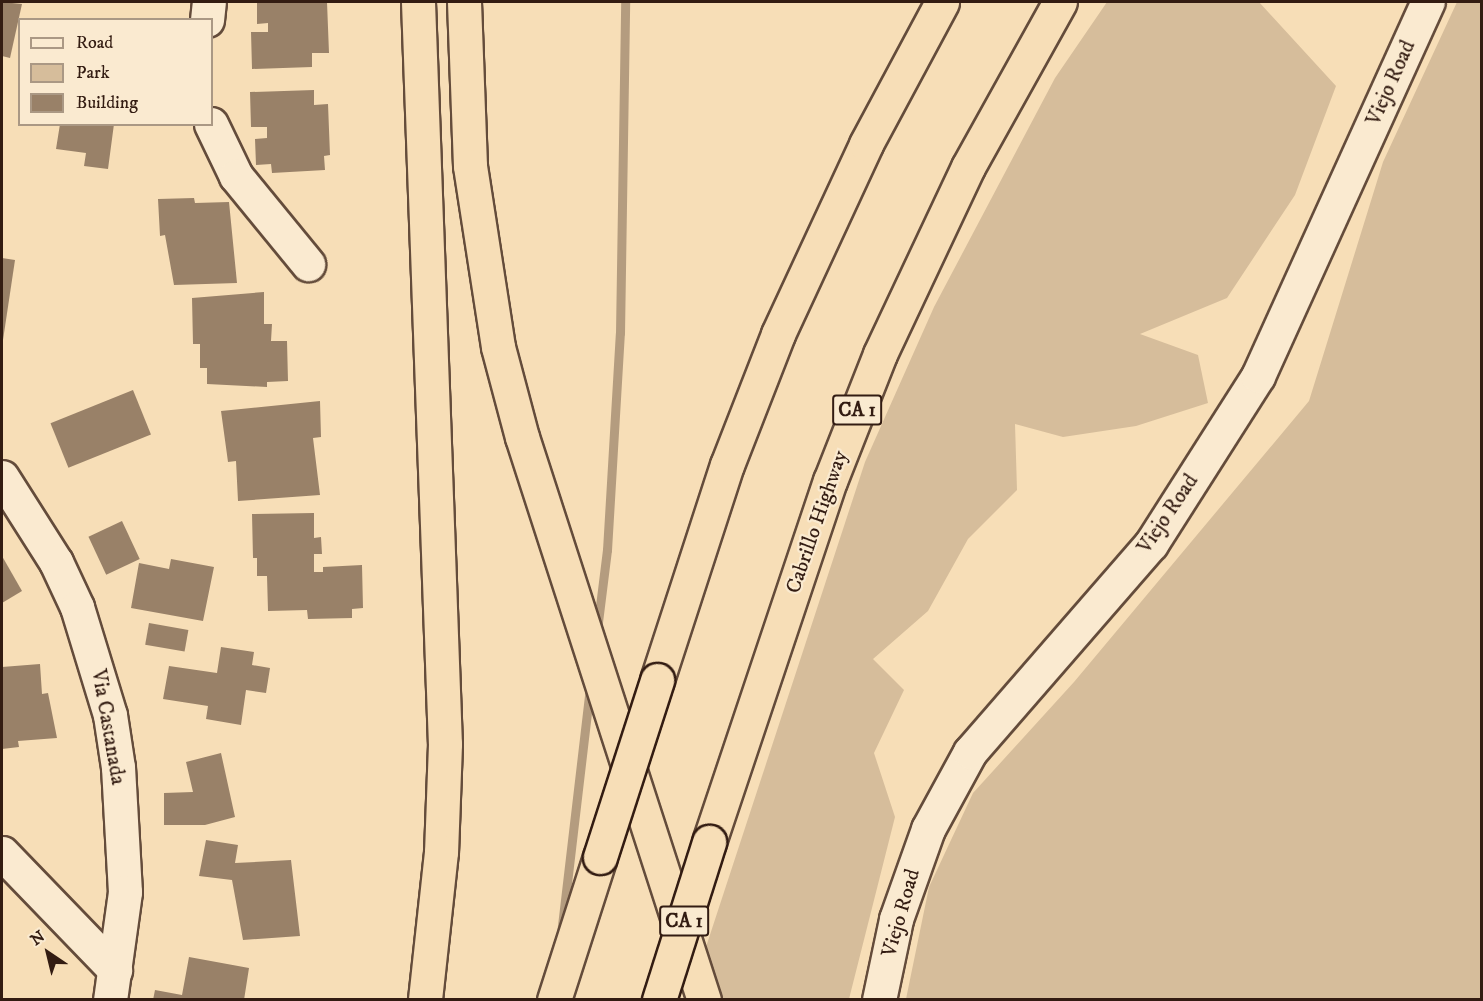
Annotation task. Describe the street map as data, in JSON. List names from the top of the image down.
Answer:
{
  "streets": {
    "highway": ["CA 1", "Cabrillo Highway"],
    "street": ["Viejo Road", "Via Castanada"]
  },
  "legend": ["Road", "Park", "Building"],
  "north": "top left"
}
